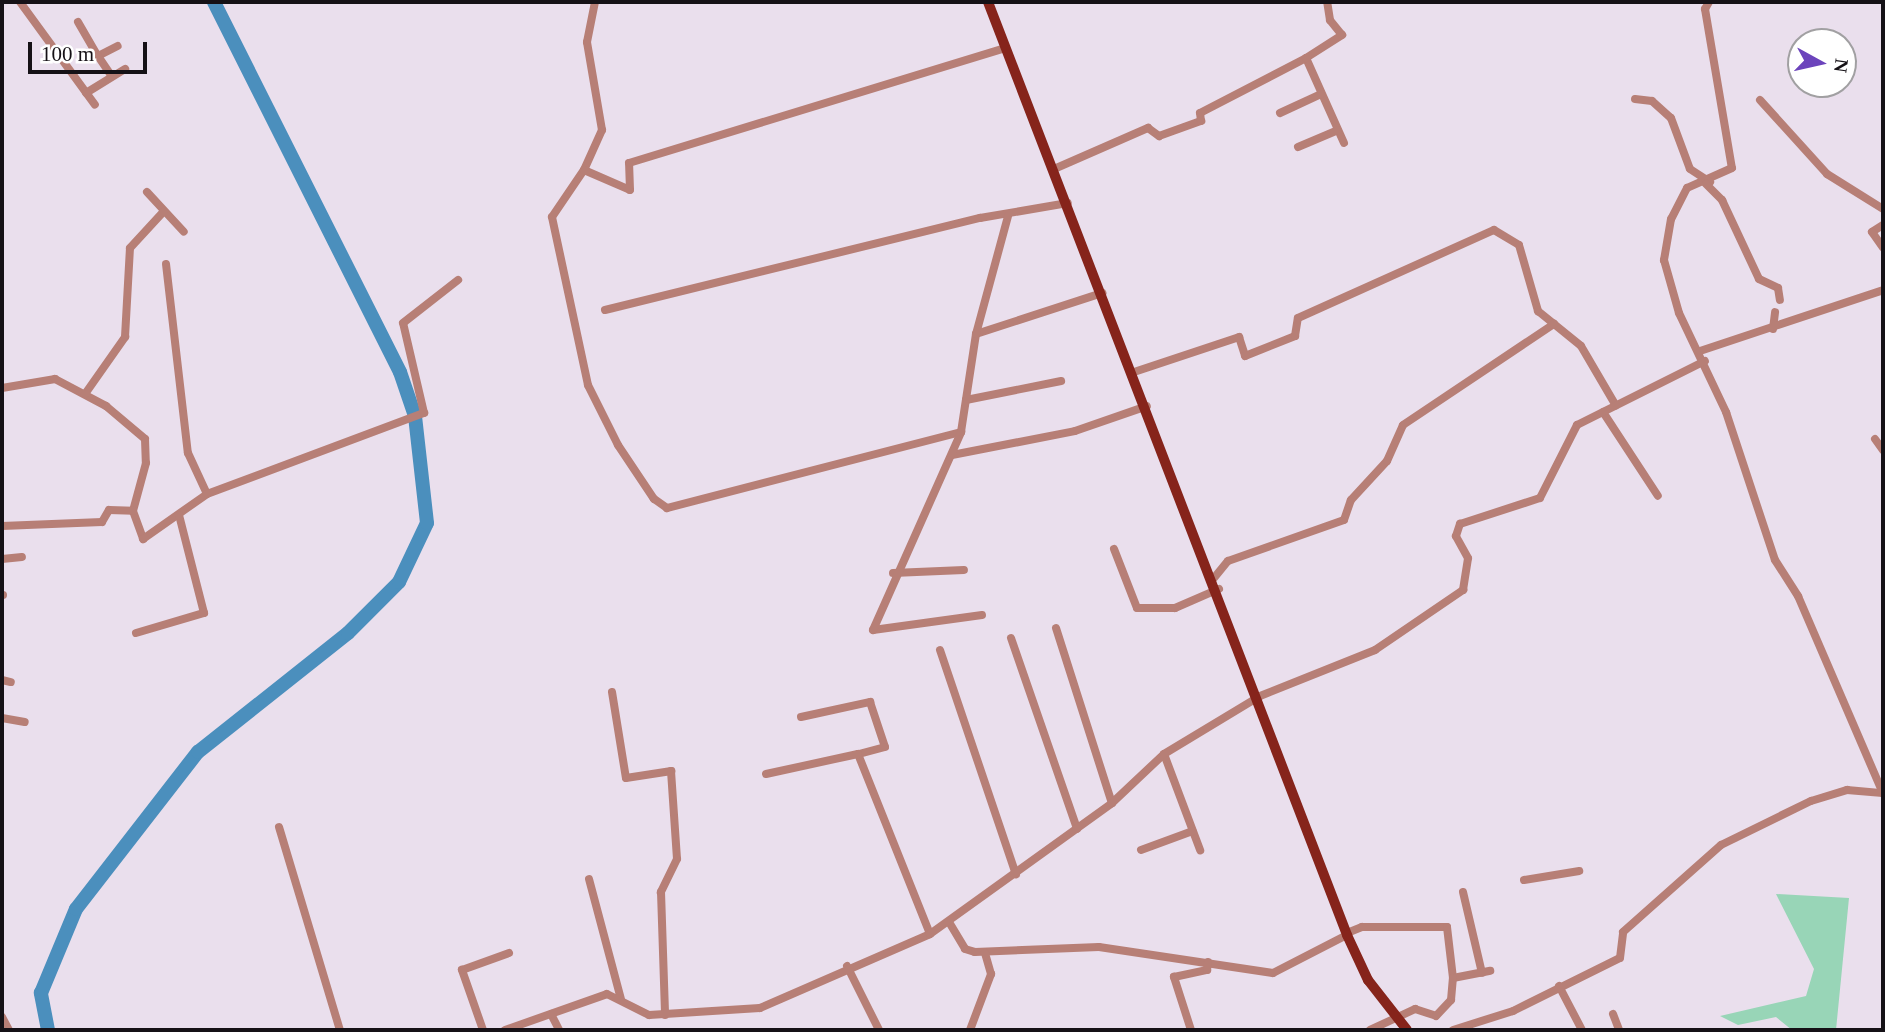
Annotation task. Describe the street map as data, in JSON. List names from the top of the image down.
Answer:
{
  "scale_bar": "100 m",
  "north": "right"
}
